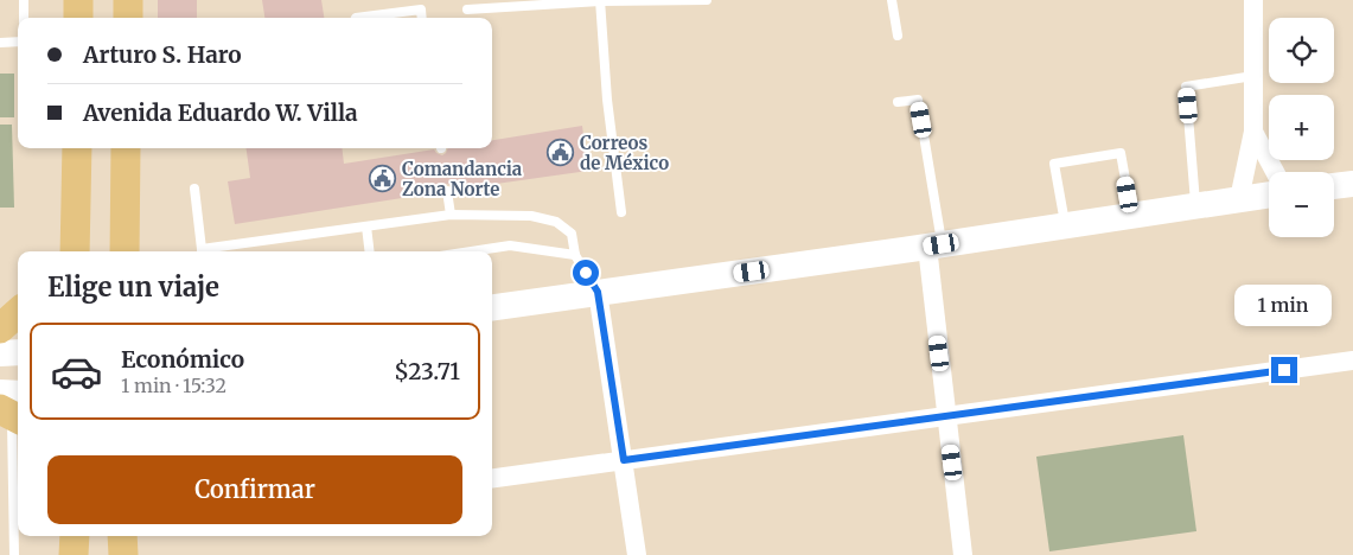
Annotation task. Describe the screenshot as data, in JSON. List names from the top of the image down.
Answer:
{
  "places": {
    "public building": ["Correos de México", "Comandancia Zona Norte"]
  },
  "page": {
    "map_buttons": ["+", "−"],
    "banner": ["Arturo S. Haro", "Avenida Eduardo W. Villa"],
    "heading": "Elige un viaje",
    "bubble": "1 min",
    "list": [
      {
        "name": "Económico",
        "note": "1 min · 15:32",
        "value": "$23.71"
      }
    ],
    "buttons": "Confirmar"
  }
}
